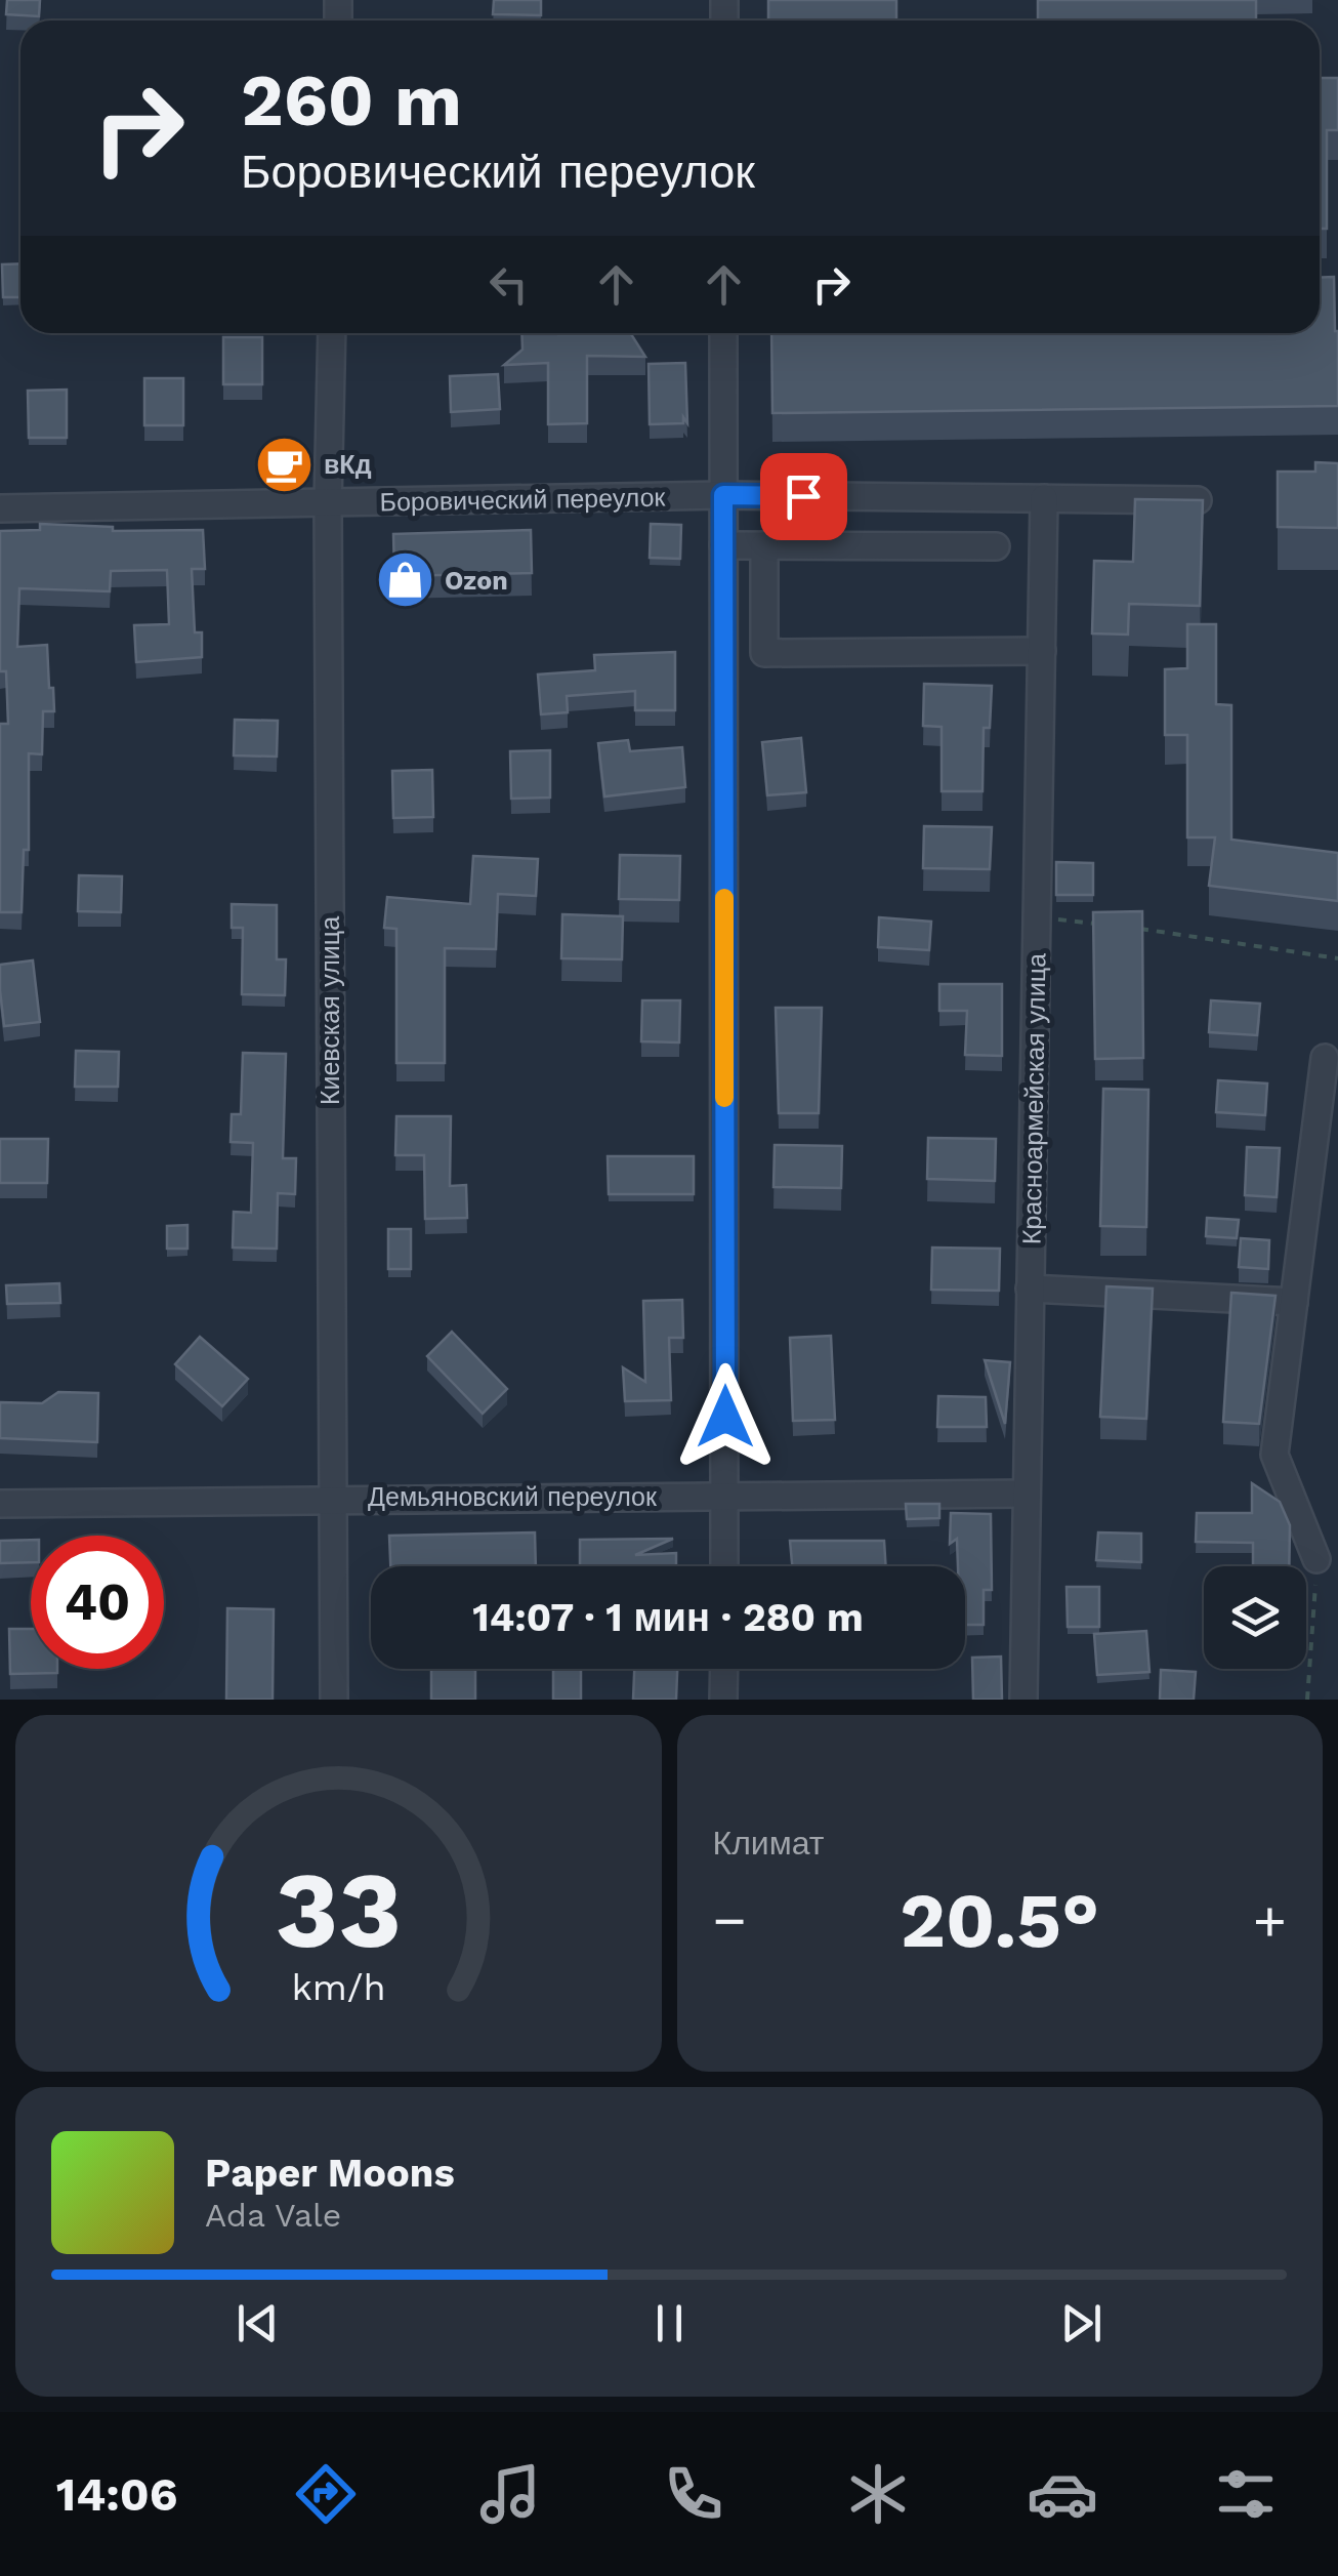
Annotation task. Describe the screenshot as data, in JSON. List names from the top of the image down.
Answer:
{
  "streets": {
    "street": [
      "Боровический переулок",
      "Киевская улица",
      "Красноармейская улица",
      "Демьяновский переулок"
    ]
  },
  "crossings": [
    ["Боровический переулок", "Киевская улица"],
    ["Боровический переулок", "Красноармейская улица"],
    ["Киевская улица", "Демьяновский переулок"],
    ["Красноармейская улица", "Демьяновский переулок"]
  ],
  "places": {
    "cafe": ["вКд"],
    "shop": ["Ozon"]
  },
  "page": {
    "turn": ["260 m", "Боровический переулок"],
    "limit": "40",
    "trip": "14:07 · 1 мин · 280 m",
    "tile": "Климат",
    "heat": ["−", "20.5°", "+"],
    "song": ["Paper Moons", "Ada Vale"],
    "tabs": "14:06",
    "gauge": ["33", "km/h"]
  }
}
